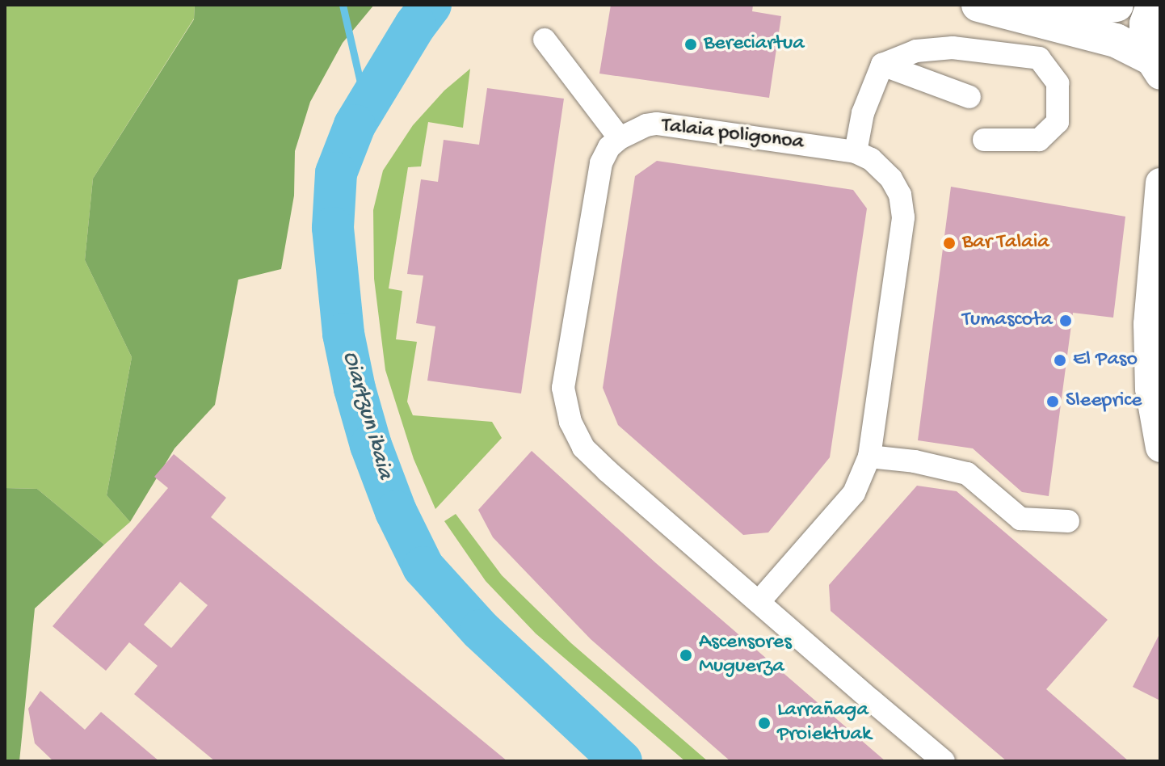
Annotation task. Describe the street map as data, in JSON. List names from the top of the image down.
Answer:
{
  "streets": {
    "street": ["Talaia poligonoa"]
  },
  "water": ["Oiartzun ibaia"],
  "places": [
    "Bereciartua",
    "Bar Talaia",
    "Tumascota",
    "El Paso",
    "Sleeprice",
    "Ascensores Muguerza",
    "Larrañaga Proiektuak"
  ]
}
